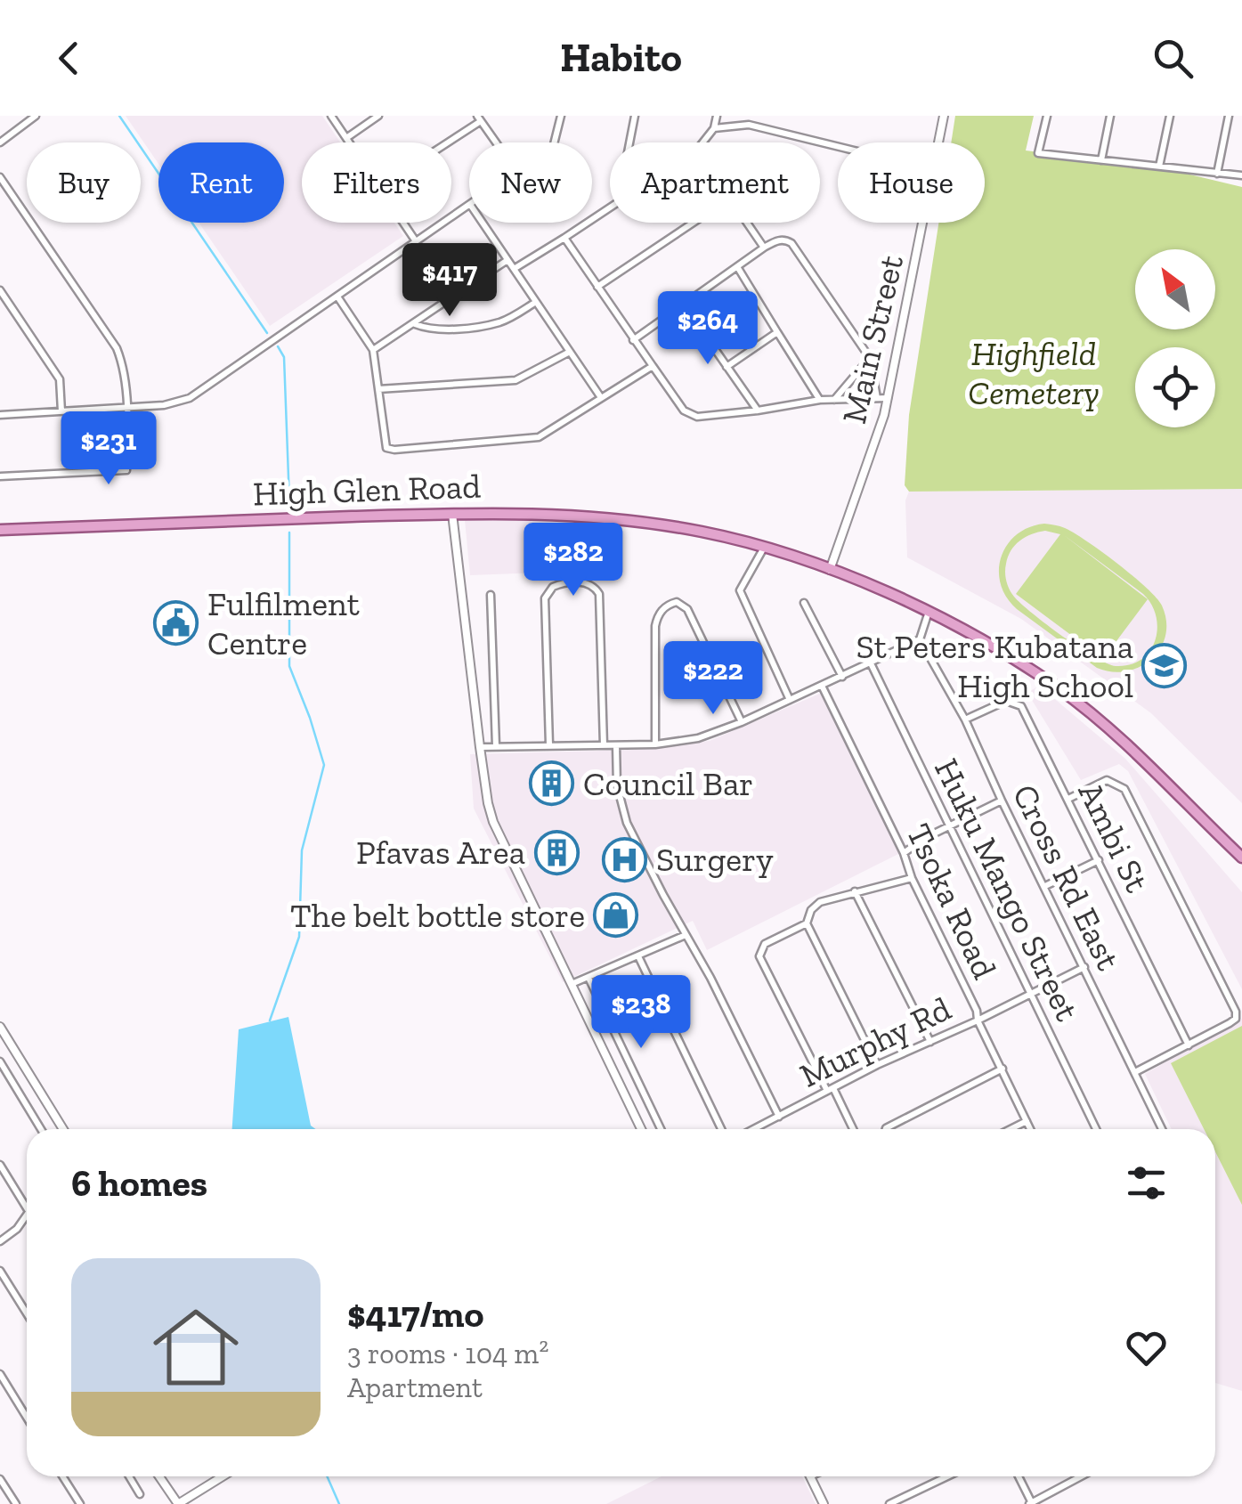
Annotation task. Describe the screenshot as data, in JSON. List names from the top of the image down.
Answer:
{
  "streets": {
    "main road": ["High Glen Road"],
    "street": [
      "Main Street",
      "Ambi St",
      "Cross Rd East",
      "Huku Mango Street",
      "Tsoka Road",
      "Murphy Rd"
    ]
  },
  "crossings": [
    ["Main Street", "High Glen Road"],
    ["Ambi St", "Cross Rd East"],
    ["Cross Rd East", "Murphy Rd"],
    ["Huku Mango Street", "Murphy Rd"],
    ["Tsoka Road", "Murphy Rd"]
  ],
  "parks": ["Highfield Cemetery"],
  "places": {
    "public building": ["Fulfilment Centre"],
    "school or university": ["St Peters Kubatana High School"],
    "building": ["Council Bar", "Pfavas Area"],
    "hospital": ["Surgery"],
    "shop": ["The belt bottle store"]
  },
  "north": "top left",
  "page": {
    "header": "Habito",
    "chip": [
      "Buy",
      "Rent",
      "Filters",
      "New",
      "Apartment",
      "House"
    ],
    "price": [
      "$417",
      "$264",
      "$231",
      "$282",
      "$222",
      "$238"
    ],
    "heading": "6 homes",
    "list": [
      {
        "name": "$417/mo",
        "note": "3 rooms · 104 m² · Apartment"
      }
    ]
  }
}
